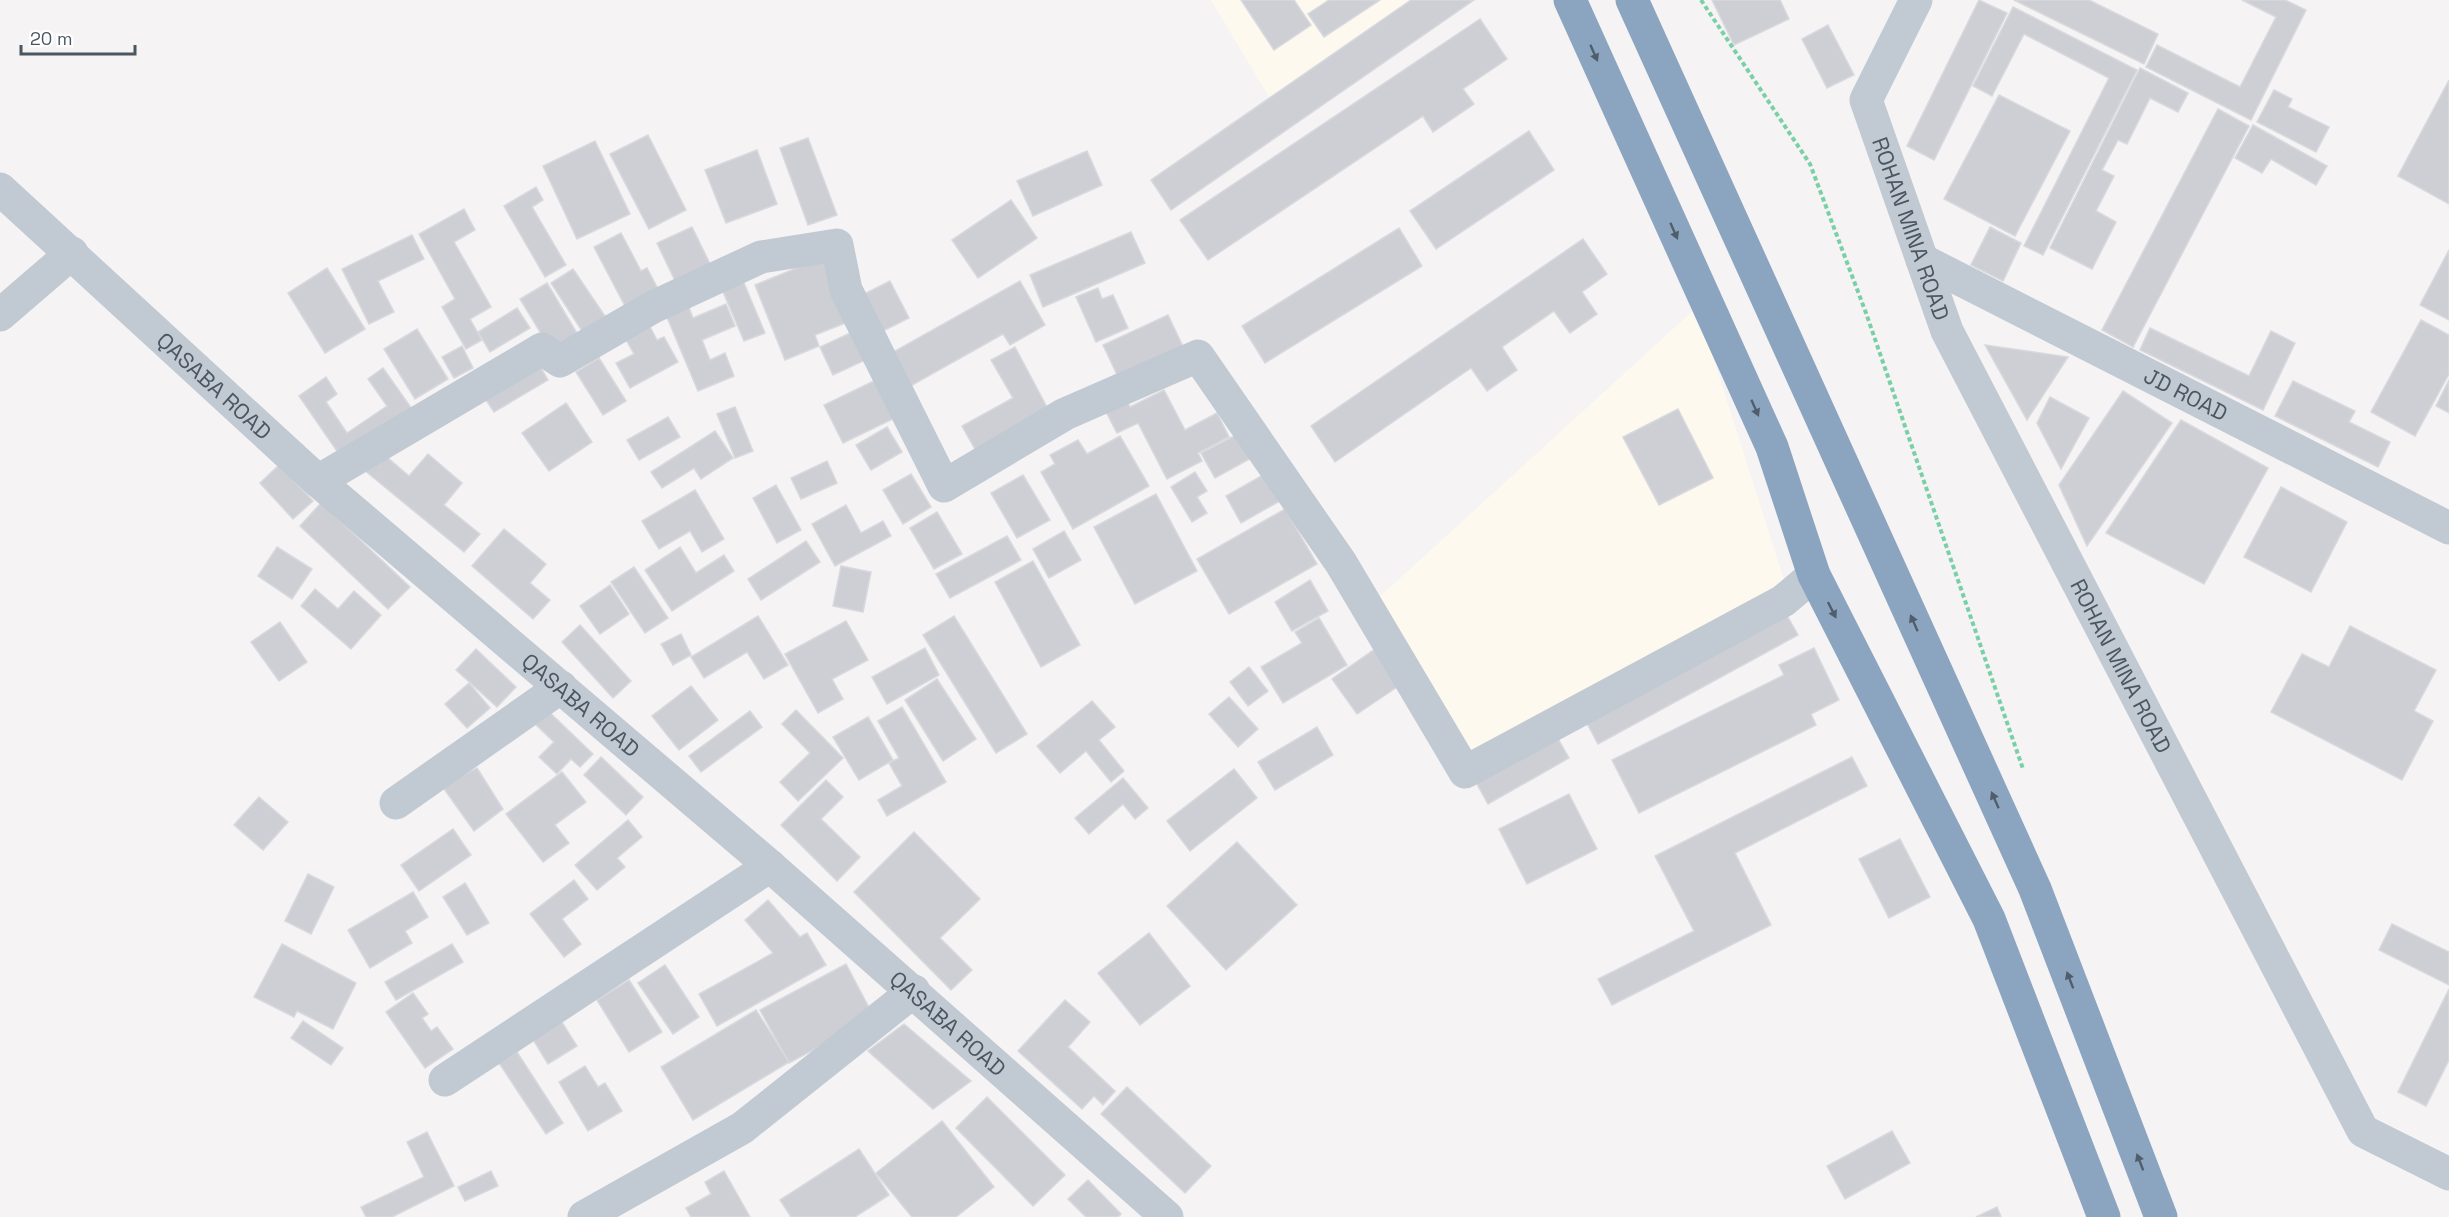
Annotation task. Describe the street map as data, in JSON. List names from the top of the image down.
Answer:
{
  "streets": {
    "street": ["ROHAN MINA ROAD", "QASABA ROAD", "JD ROAD"]
  },
  "crossings": [
    ["ROHAN MINA ROAD", "JD ROAD"]
  ],
  "scale_bar": "20 m"
}
